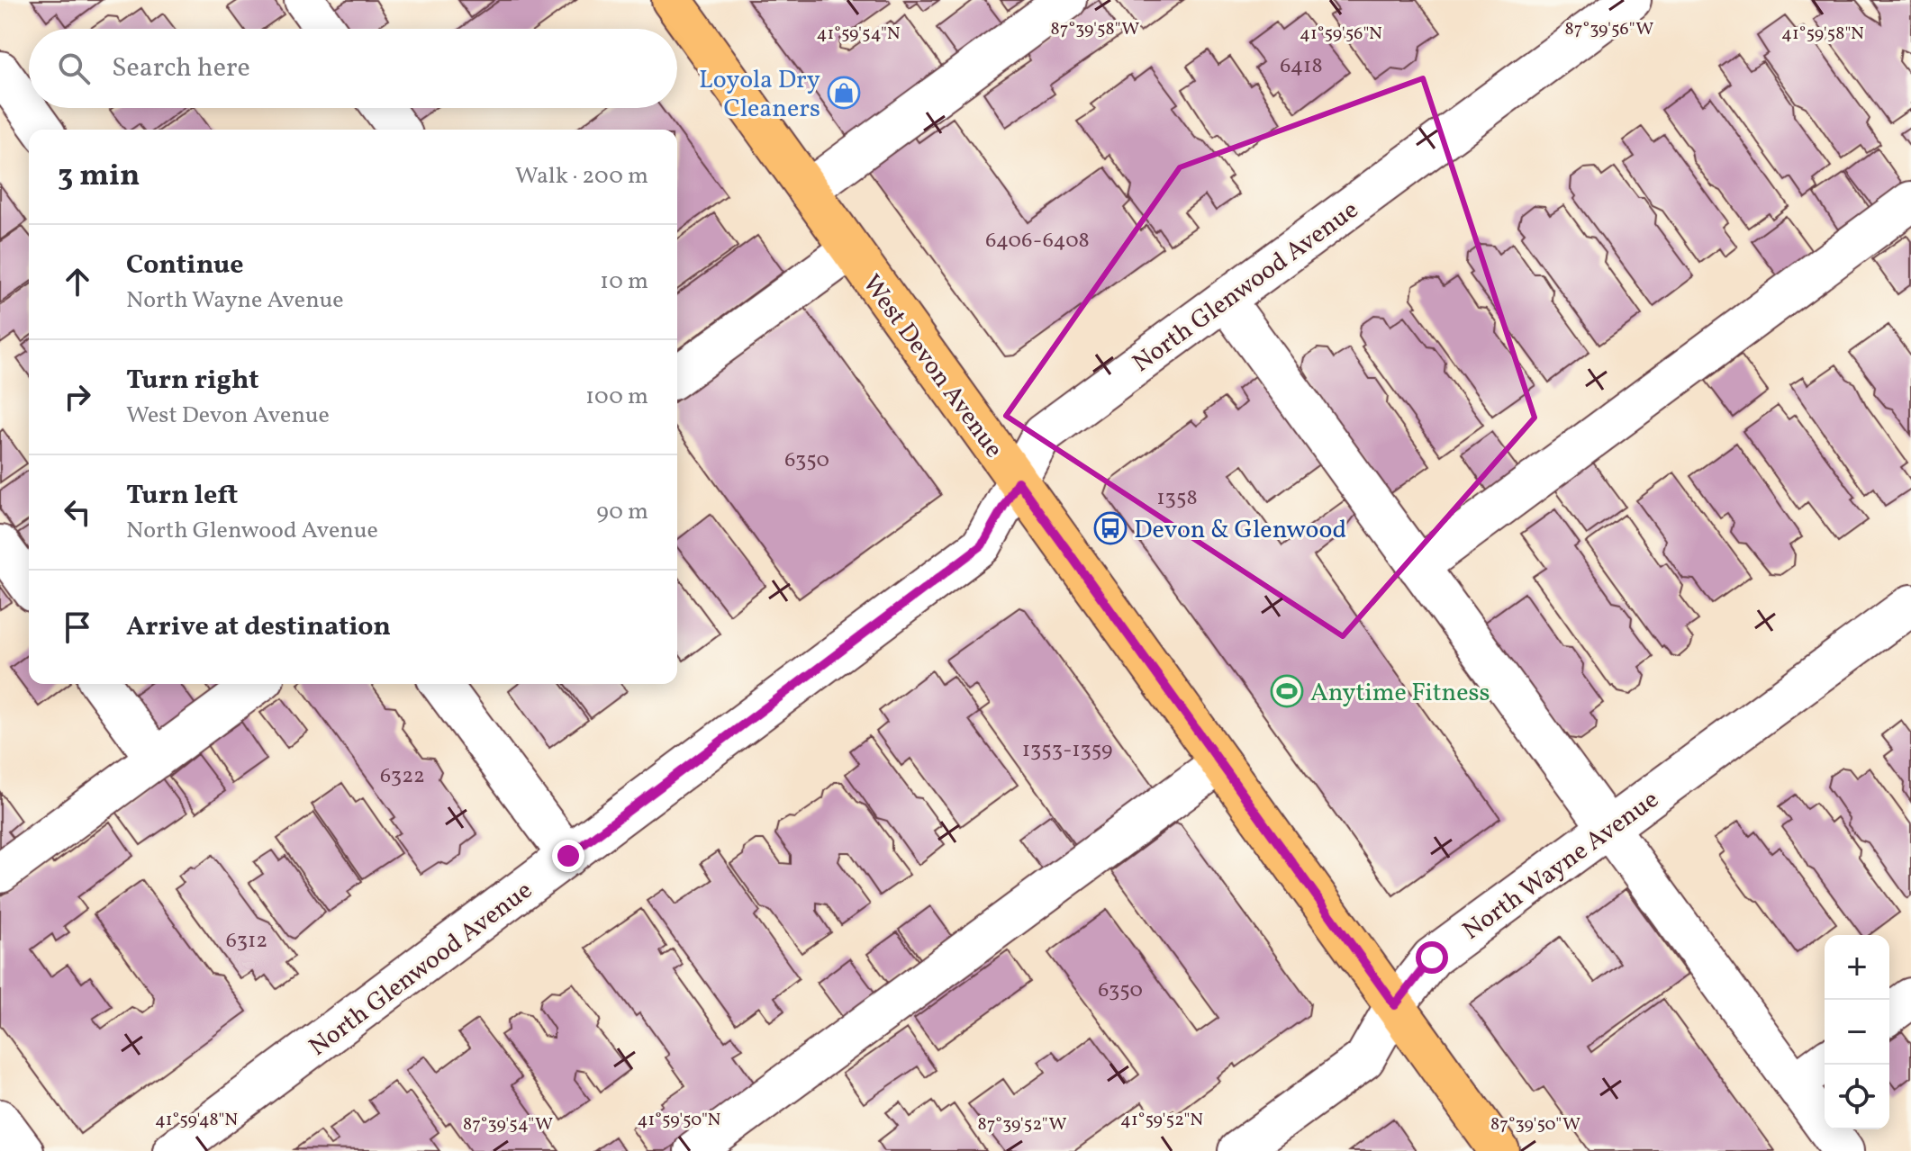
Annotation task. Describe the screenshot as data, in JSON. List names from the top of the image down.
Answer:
{
  "streets": {
    "main road": ["West Devon Avenue"],
    "street": ["North Glenwood Avenue", "North Wayne Avenue"]
  },
  "crossings": [
    ["North Glenwood Avenue", "West Devon Avenue"],
    ["West Devon Avenue", "North Wayne Avenue"]
  ],
  "places": {
    "shop": ["Loyola Dry Cleaners"],
    "bus stop": ["Devon & Glenwood"],
    "sports": ["Anytime Fitness"]
  },
  "house_numbers": [
    "6418",
    "6406-6408",
    "6350",
    "1358",
    "1353-1359",
    "6322",
    "6312",
    "6350"
  ],
  "page": {
    "search": "Search here",
    "heading": ["3 min", "Walk · 200 m"],
    "list": [
      ["Continue", "North Wayne Avenue", "10 m"],
      ["Turn right", "West Devon Avenue", "100 m"],
      ["Turn left", "North Glenwood Avenue", "90 m"],
      "Arrive at destination"
    ],
    "map_buttons": ["+", "−"]
  },
  "coordinates": [
    "87°39'58\"W",
    "87°39'56\"W",
    "41°59'54\"N",
    "41°59'56\"N",
    "41°59'58\"N",
    "41°59'48\"N",
    "41°59'50\"N",
    "41°59'52\"N",
    "87°39'54\"W",
    "87°39'52\"W",
    "87°39'50\"W"
  ]
}
